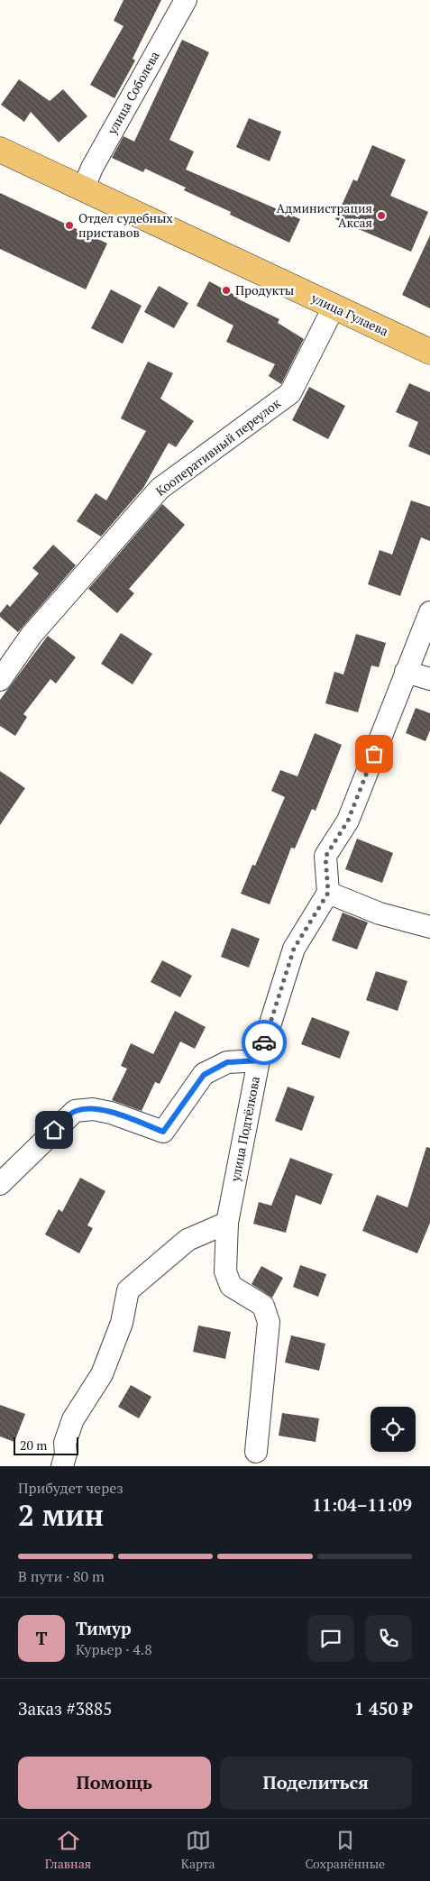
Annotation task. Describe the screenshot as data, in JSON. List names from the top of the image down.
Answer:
{
  "streets": {
    "main road": ["улица Гулаева"],
    "street": ["улица Соболева", "Кооперативный переулок", "улица Подтёлкова"]
  },
  "crossings": [
    ["улица Соболева", "улица Гулаева"],
    ["улица Гулаева", "Кооперативный переулок"]
  ],
  "places": ["Администрация Аксая", "Отдел судебных приставов", "Продукты"],
  "scale_bar": "20 m",
  "page": {
    "scale": "20 m",
    "heading": ["2 мин", "Прибудет через", "11:04–11:09"],
    "panel": [
      "Тимур",
      "Курьер · 4.8",
      "Заказ #3885",
      "1 450 ₽"
    ],
    "bar": "В пути · 80 m",
    "round": "Т",
    "buttons": ["Помощь", "Поделиться"],
    "tabs": ["Главная", "Карта", "Сохранённые"]
  }
}
